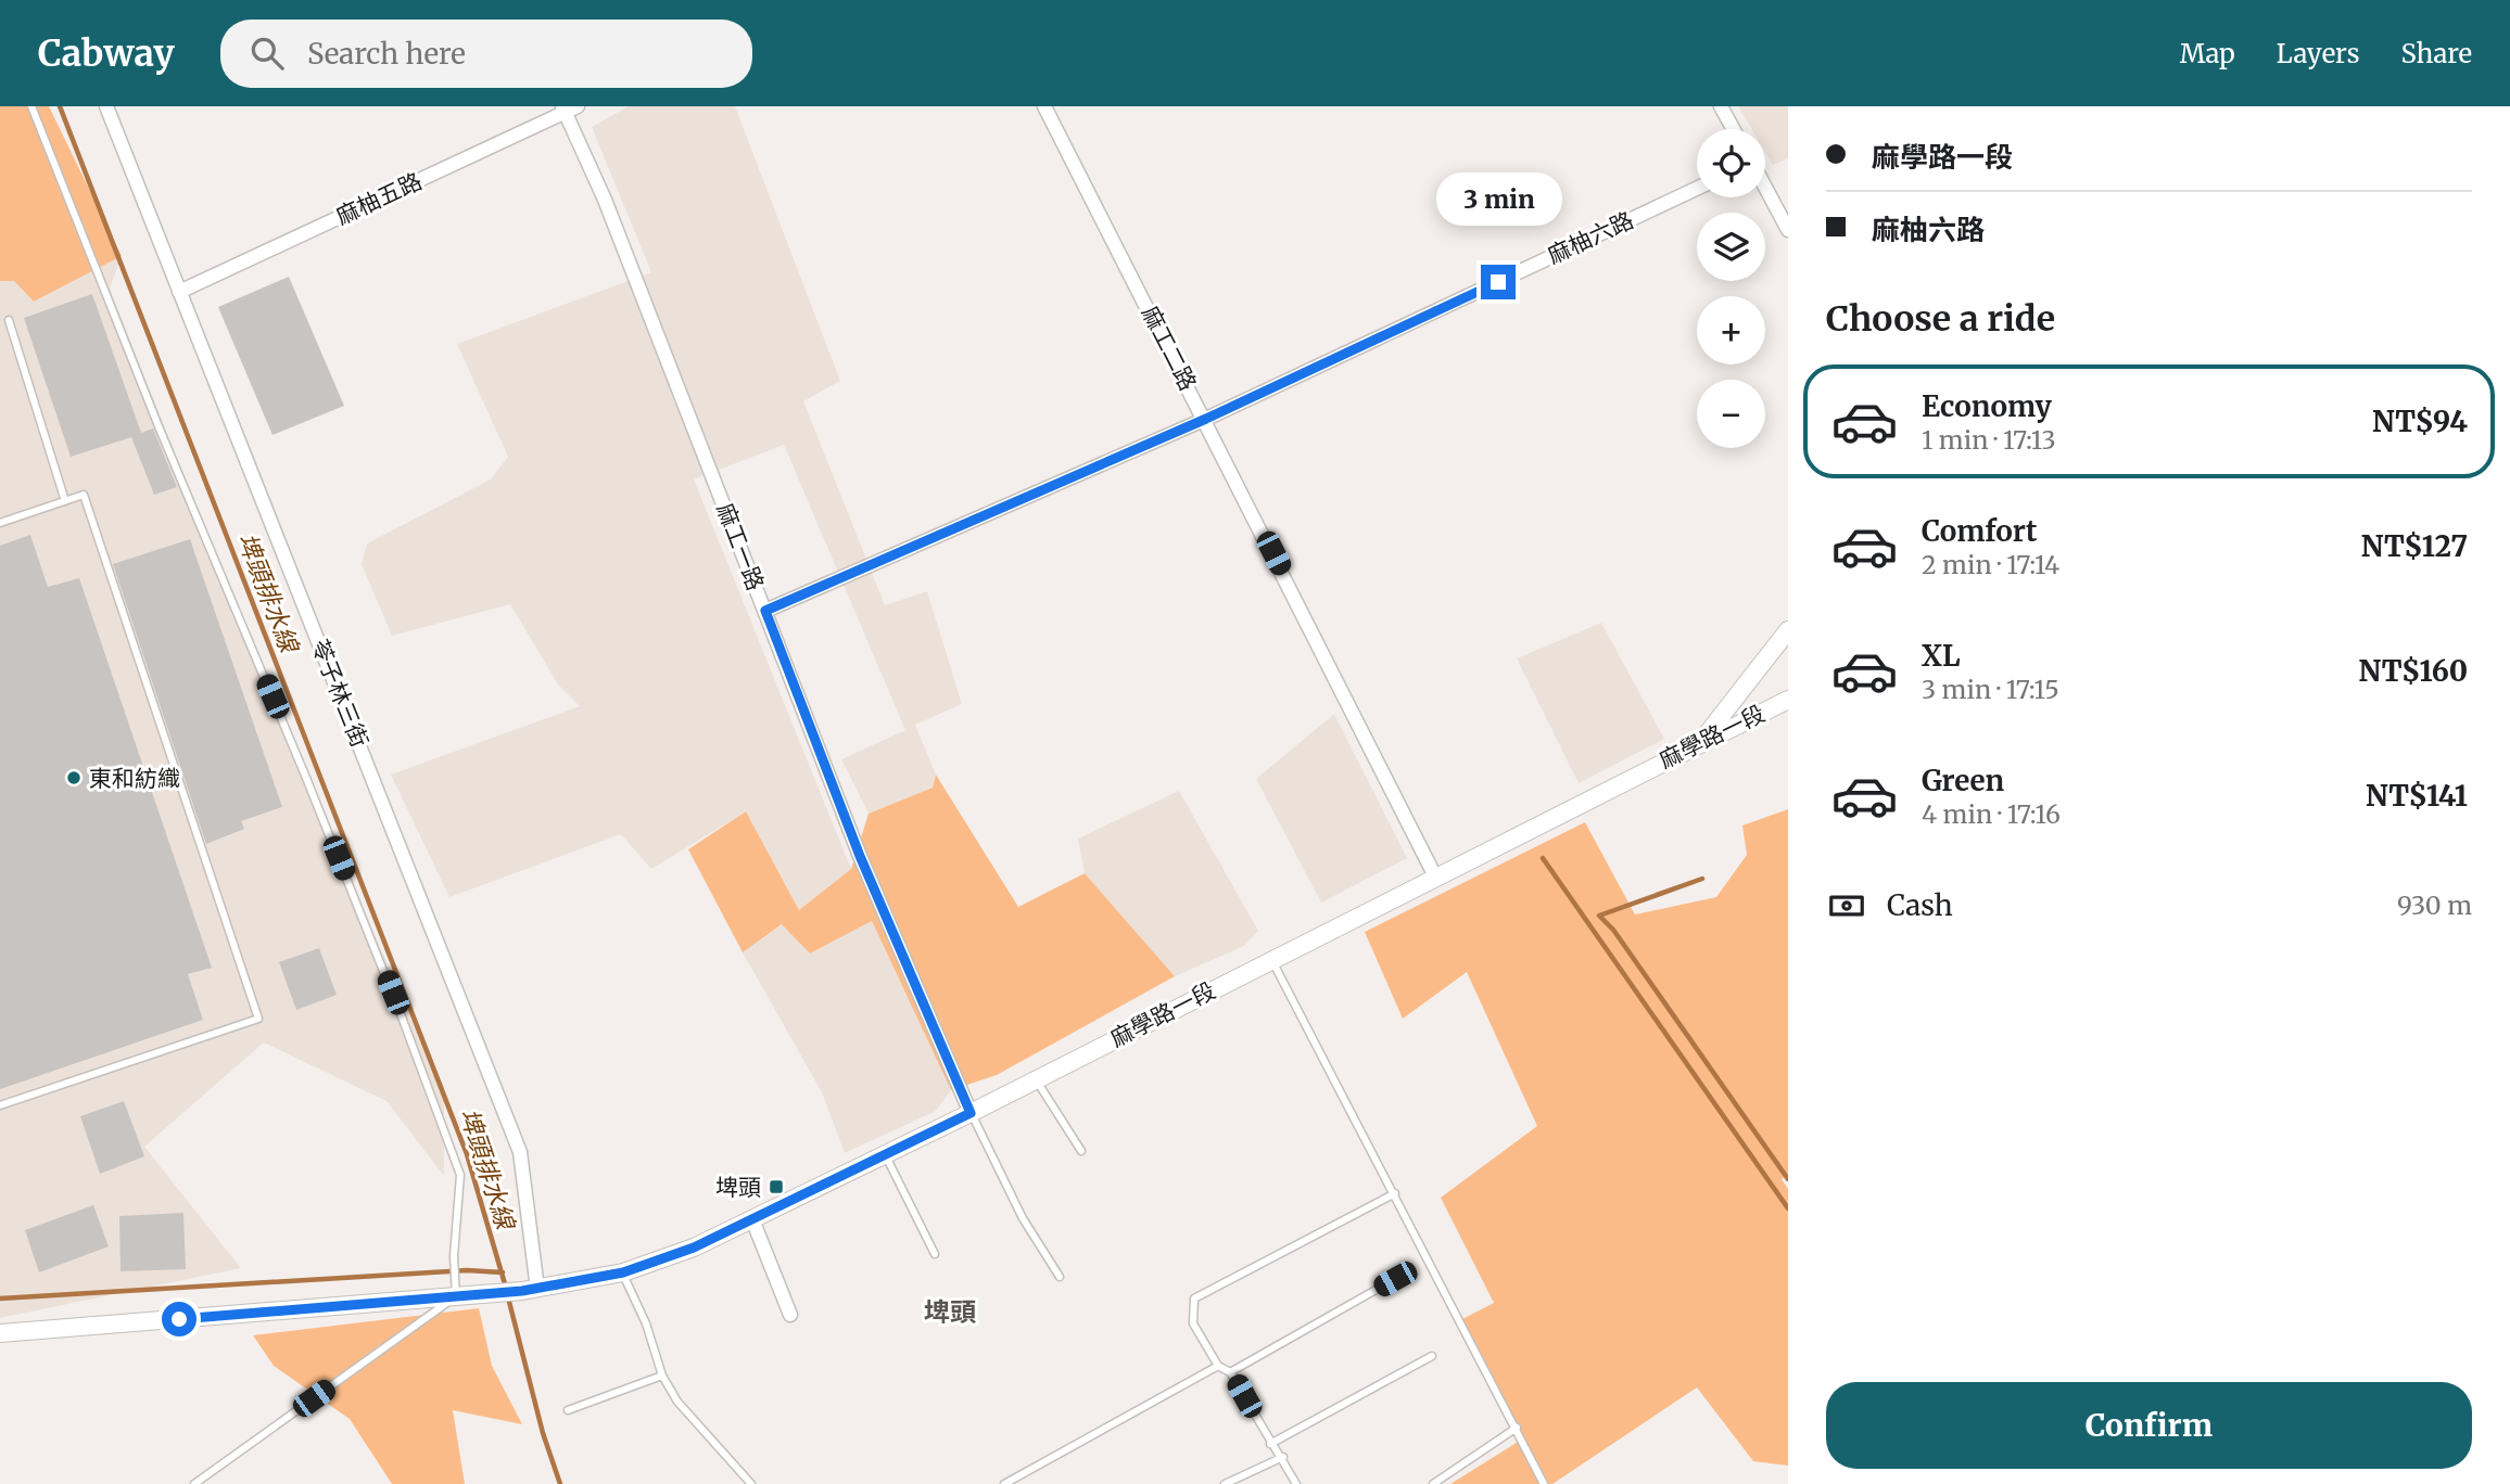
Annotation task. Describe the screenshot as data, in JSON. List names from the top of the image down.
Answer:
{
  "streets": {
    "main road": ["麻學路一段"],
    "street": [
      "麻柚五路",
      "麻柚六路",
      "麻工二路",
      "麻工一路",
      "苓子林三街"
    ]
  },
  "crossings": [
    ["麻柚五路", "麻工一路"],
    ["麻柚五路", "苓子林三街"],
    ["麻柚六路", "麻工二路"],
    ["麻柚六路", "麻工一路"],
    ["麻工二路", "麻學路一段"],
    ["麻工一路", "麻學路一段"],
    ["苓子林三街", "麻學路一段"]
  ],
  "districts": ["埤頭"],
  "water": ["埤頭排水線"],
  "places": {
    "other": ["東和紡織"],
    "transit": ["埤頭"]
  },
  "page": {
    "header": "Cabway",
    "search": "Search here",
    "nav": ["Map", "Layers", "Share"],
    "banner": ["麻學路一段", "麻柚六路"],
    "map_buttons": ["+", "−"],
    "bubble": "3 min",
    "heading": "Choose a ride",
    "list": [
      {
        "name": "Economy",
        "note": "1 min · 17:13",
        "value": "NT$94"
      },
      {
        "name": "Comfort",
        "note": "2 min · 17:14",
        "value": "NT$127"
      },
      {
        "name": "XL",
        "note": "3 min · 17:15",
        "value": "NT$160"
      },
      {
        "name": "Green",
        "note": "4 min · 17:16",
        "value": "NT$141"
      }
    ],
    "pay": ["Cash", "930 m"],
    "buttons": "Confirm"
  }
}
